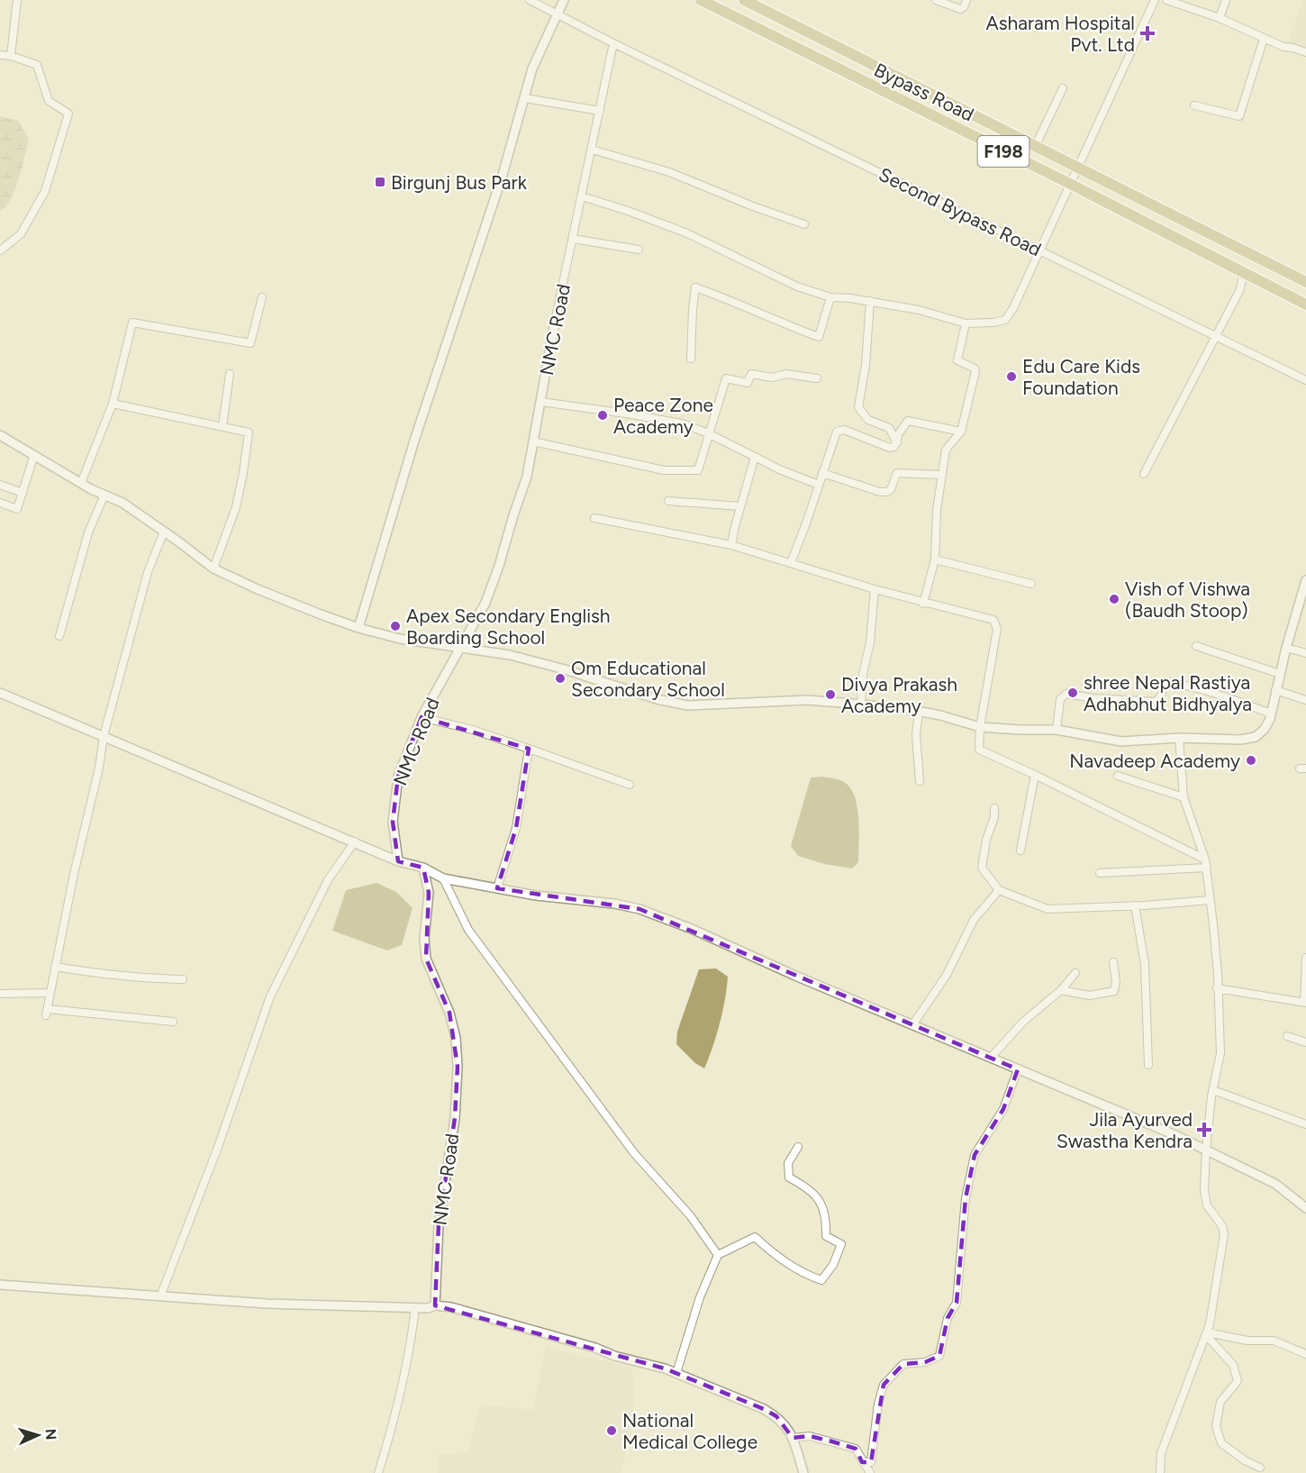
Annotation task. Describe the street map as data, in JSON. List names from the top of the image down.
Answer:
{
  "streets": {
    "main road": ["Bypass Road", "F198"],
    "street": ["Second Bypass Road", "NMC Road"]
  },
  "crossings": [
    ["Second Bypass Road", "NMC Road"]
  ],
  "places": {
    "health": ["Asharam Hospital Pvt. Ltd", "Jila Ayurved Swastha Kendra"],
    "transit": ["Birgunj Bus Park"],
    "other": [
      "Edu Care Kids Foundation",
      "Peace Zone Academy",
      "Vish of Vishwa (Baudh Stoop)",
      "Apex Secondary English Boarding School",
      "Om Educational Secondary School",
      "shree Nepal Rastiya Adhabhut Bidhyalya",
      "Divya Prakash Academy",
      "Navadeep Academy",
      "National Medical College"
    ]
  },
  "north": "right"
}
